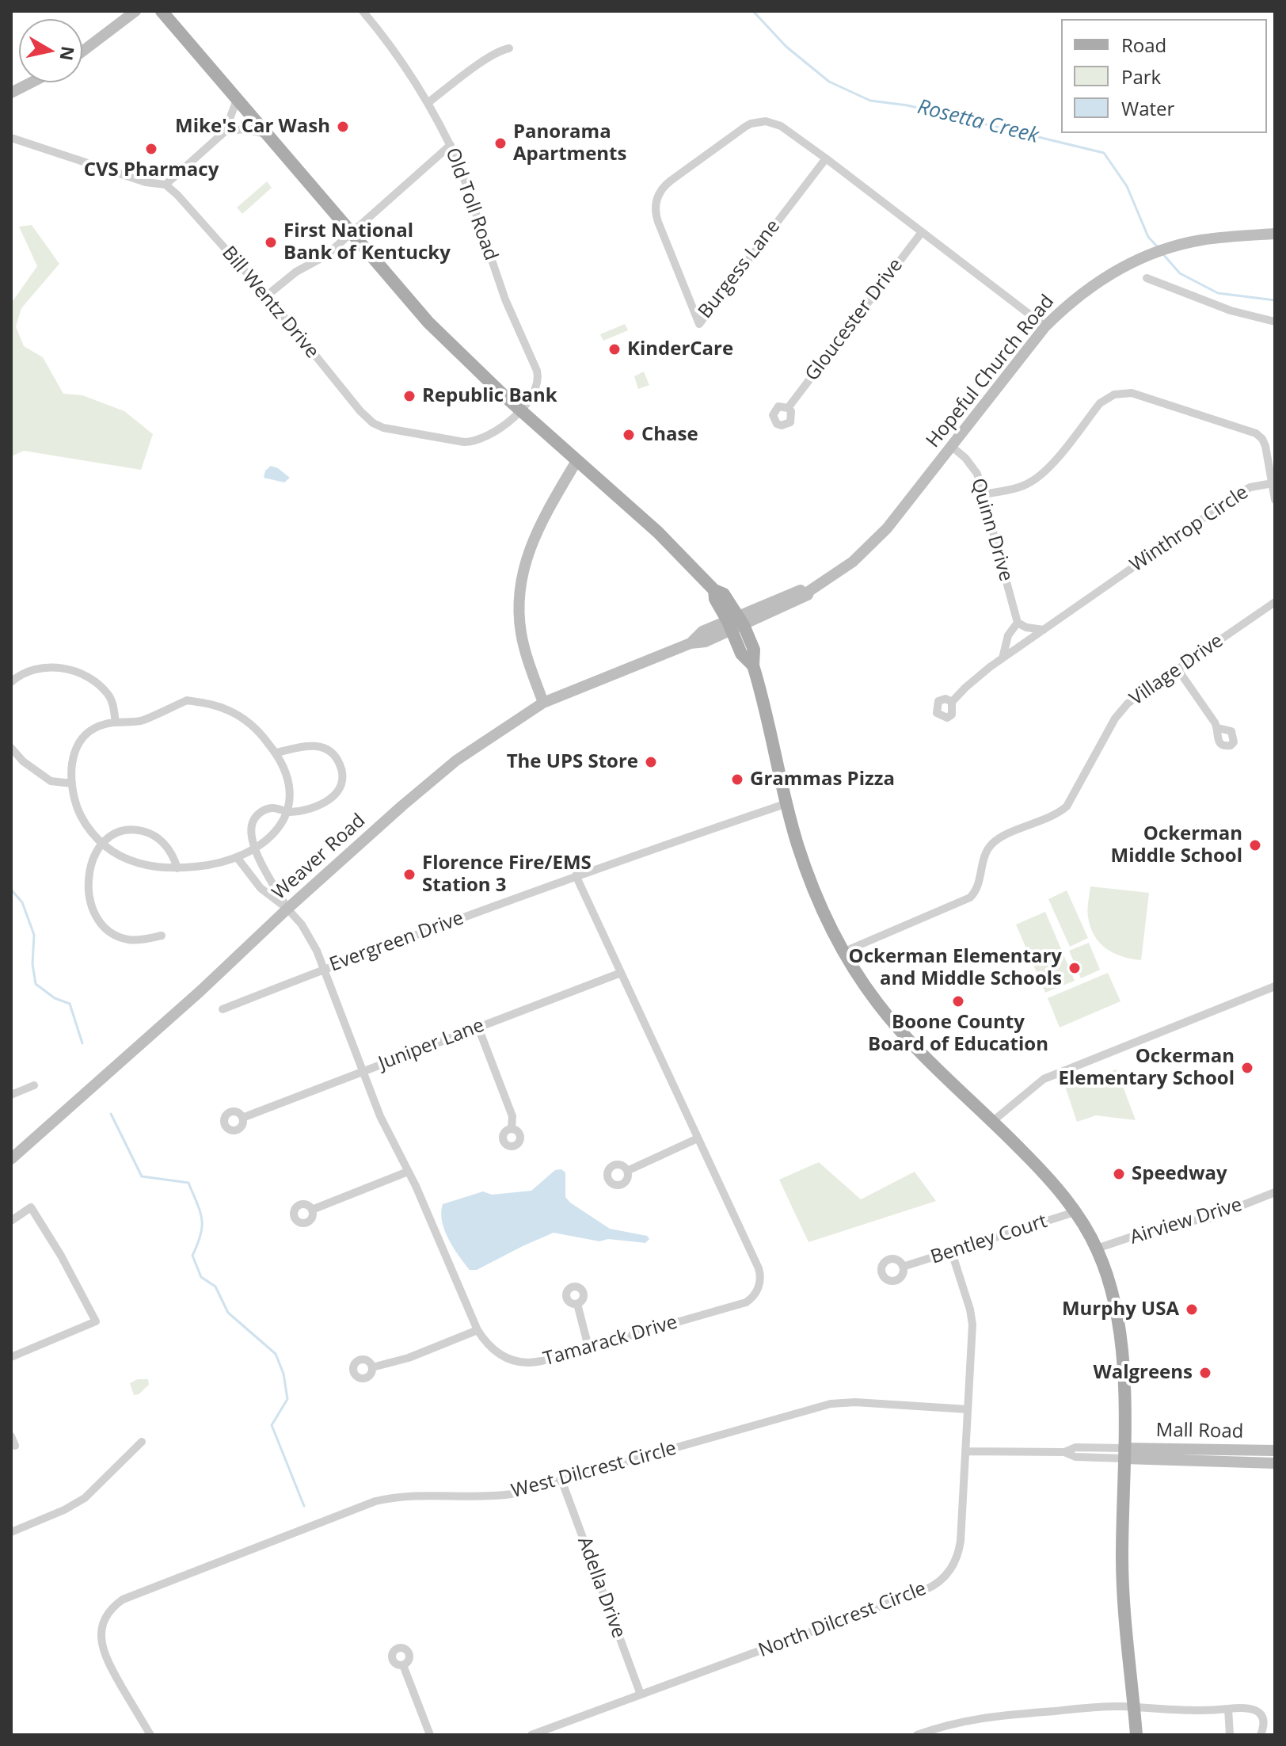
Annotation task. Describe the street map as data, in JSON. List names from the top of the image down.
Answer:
{
  "streets": {
    "main road": ["Hopeful Church Road", "Weaver Road", "Mall Road"],
    "street": [
      "Old Toll Road",
      "Burgess Lane",
      "Bill Wentz Drive",
      "Gloucester Drive",
      "Winthrop Circle",
      "Quinn Drive",
      "Village Drive",
      "Evergreen Drive",
      "Juniper Lane",
      "Airview Drive",
      "Bentley Court",
      "Tamarack Drive",
      "West Dilcrest Circle",
      "Adella Drive",
      "North Dilcrest Circle"
    ]
  },
  "crossings": [
    ["Old Toll Road", "Bill Wentz Drive"],
    ["Burgess Lane", "Gloucester Drive"],
    ["Burgess Lane", "Hopeful Church Road"],
    ["Hopeful Church Road", "Quinn Drive"],
    ["Hopeful Church Road", "Weaver Road"],
    ["Winthrop Circle", "Quinn Drive"],
    ["Weaver Road", "Tamarack Drive"],
    ["Evergreen Drive", "Tamarack Drive"],
    ["Juniper Lane", "Tamarack Drive"],
    ["Bentley Court", "North Dilcrest Circle"],
    ["West Dilcrest Circle", "Adella Drive"],
    ["West Dilcrest Circle", "North Dilcrest Circle"],
    ["Adella Drive", "North Dilcrest Circle"]
  ],
  "water": ["Rosetta Creek"],
  "places": [
    "Mike's Car Wash",
    "Panorama Apartments",
    "CVS Pharmacy",
    "First National Bank of Kentucky",
    "KinderCare",
    "Republic Bank",
    "Chase",
    "The UPS Store",
    "Grammas Pizza",
    "Ockerman Middle School",
    "Florence Fire/EMS Station 3",
    "Ockerman Elementary and Middle Schools",
    "Boone County Board of Education",
    "Ockerman Elementary School",
    "Speedway",
    "Murphy USA",
    "Walgreens"
  ],
  "legend": ["Road", "Park", "Water"],
  "north": "right"
}
